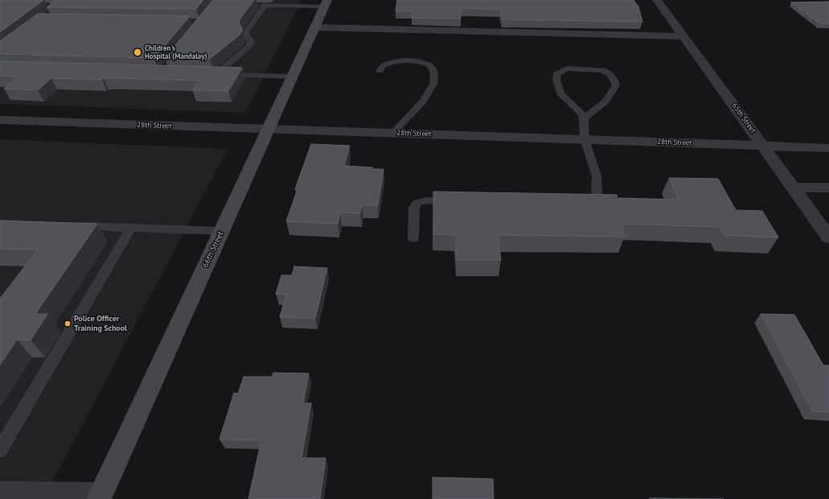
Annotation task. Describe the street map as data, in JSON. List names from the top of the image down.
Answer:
{
  "streets": {
    "street": ["65th Street", "28th Street", "66th Street"]
  },
  "crossings": [
    ["65th Street", "28th Street"],
    ["28th Street", "66th Street"]
  ],
  "places": ["Children's Hospital (Mandalay)", "Police Officer Training School"]
}
